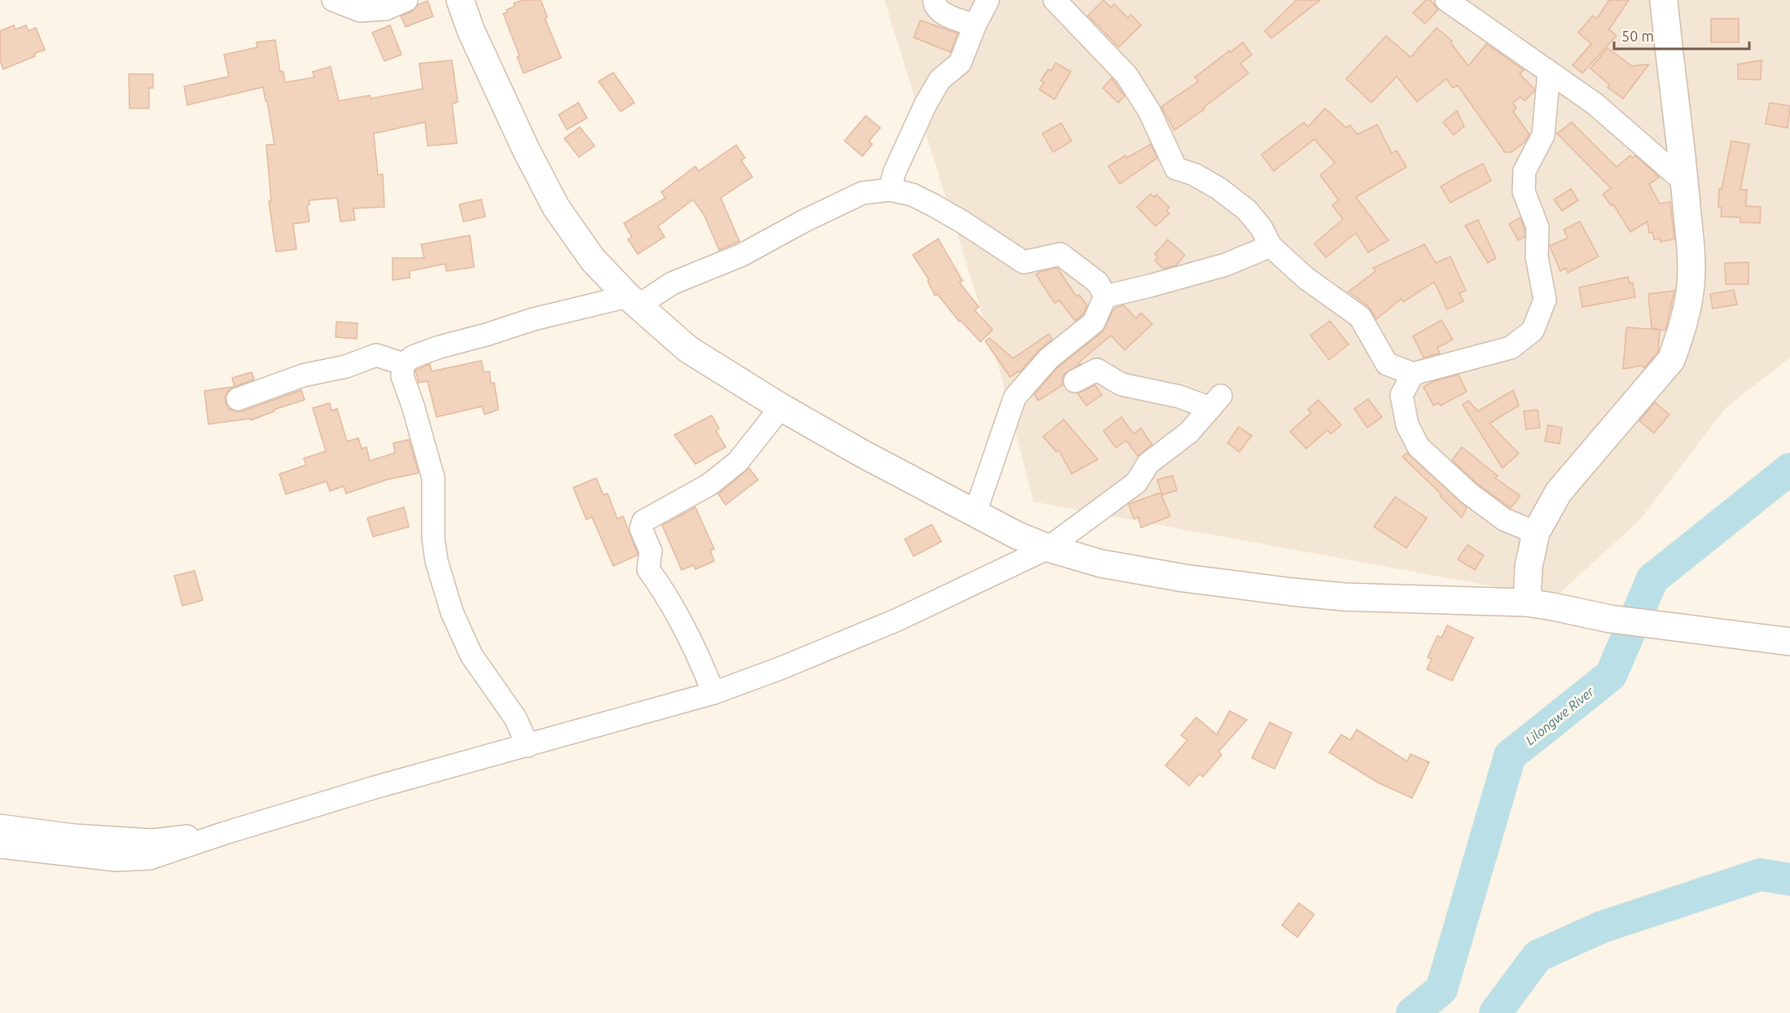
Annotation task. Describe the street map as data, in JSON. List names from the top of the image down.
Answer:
{
  "water": ["Lilongwe River"],
  "scale_bar": "50 m"
}
